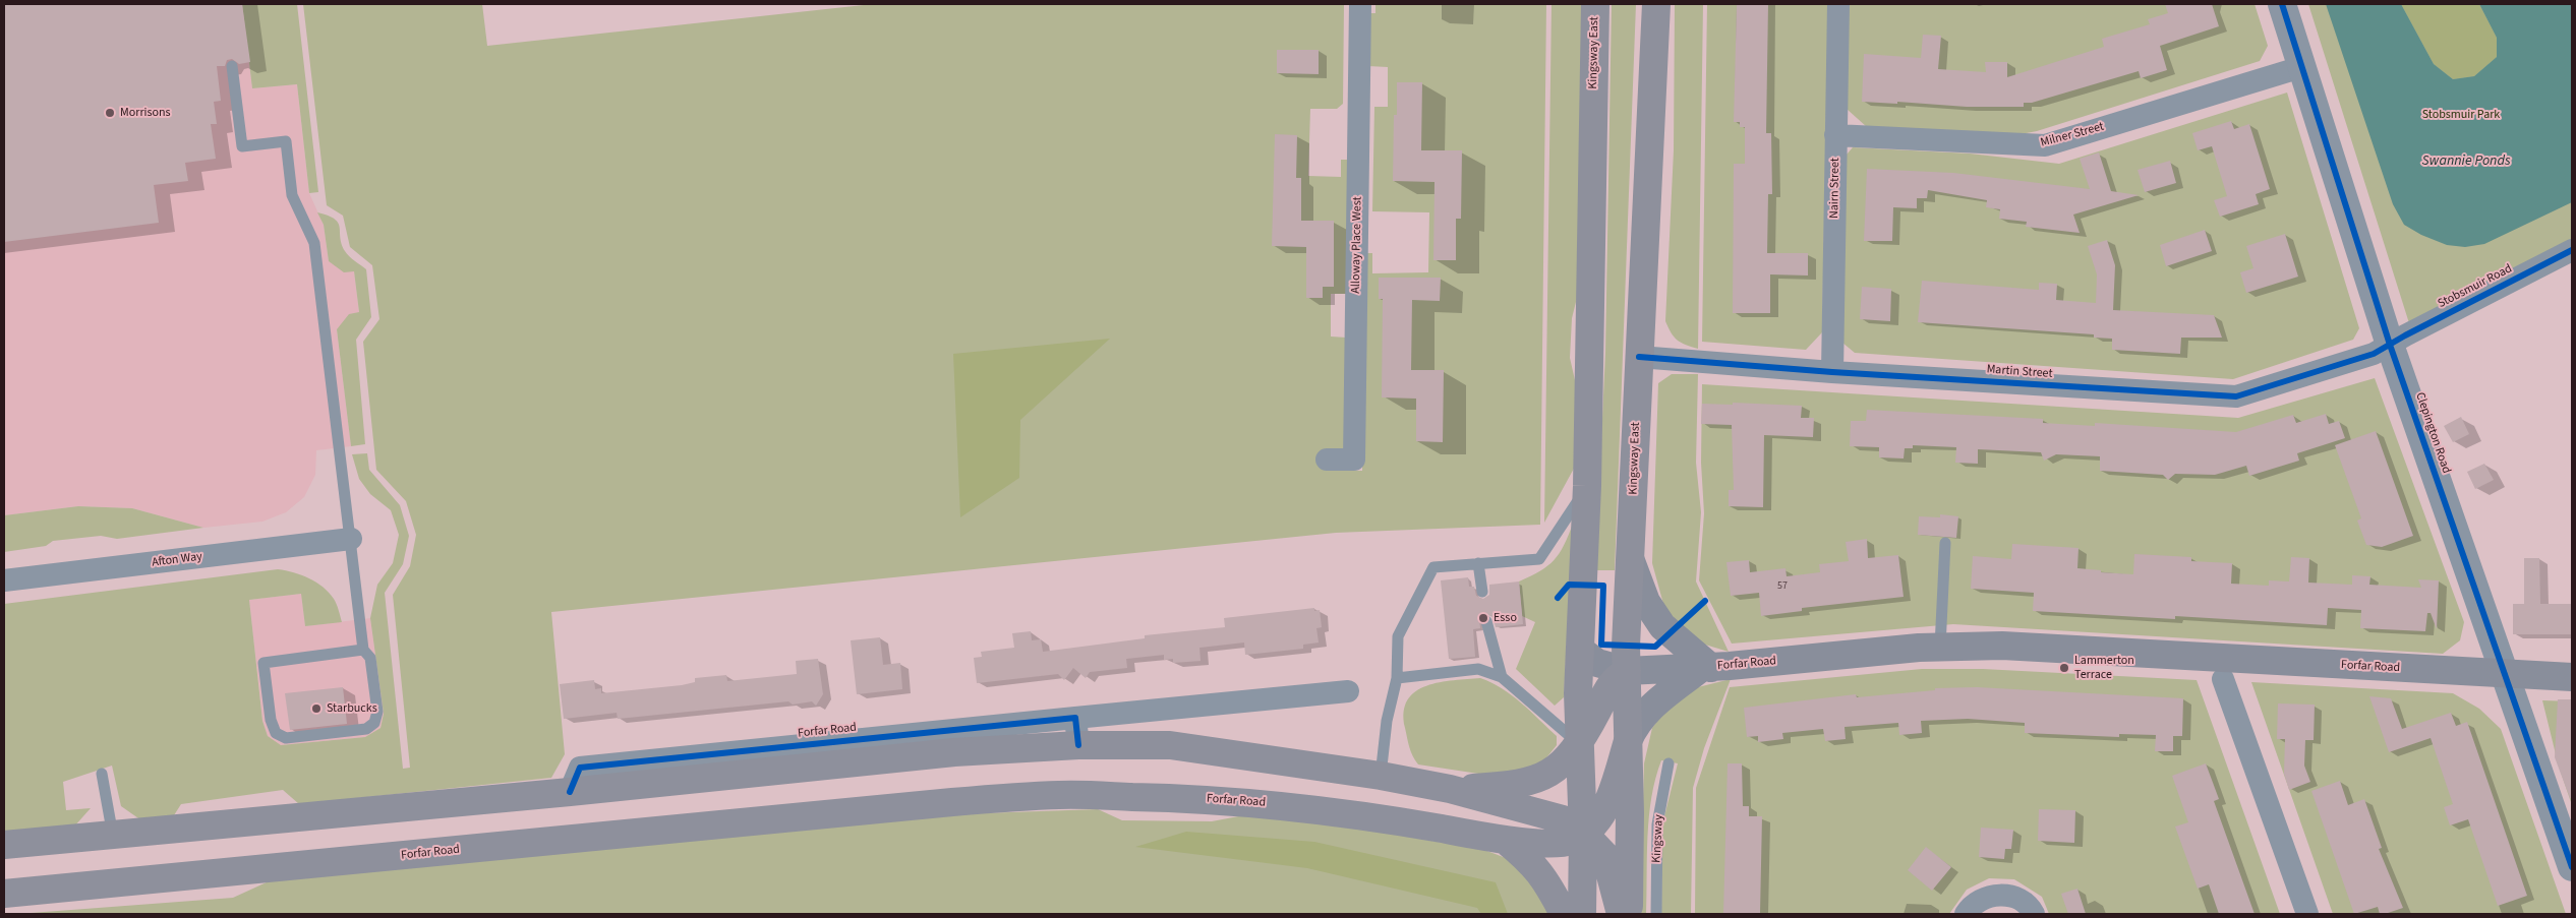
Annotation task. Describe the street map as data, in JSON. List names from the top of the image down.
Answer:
{
  "streets": {
    "highway": ["Kingsway East", "Forfar Road"],
    "street": [
      "Milner Street",
      "Nairn Street",
      "Alloway Place West",
      "Stobsmuir Road",
      "Martin Street",
      "Clepington Road",
      "Afton Way"
    ],
    "lane": ["Kingsway"]
  },
  "crossings": [
    ["Kingsway East", "Martin Street"],
    ["Kingsway East", "Forfar Road"],
    ["Milner Street", "Nairn Street"],
    ["Milner Street", "Clepington Road"],
    ["Nairn Street", "Martin Street"],
    ["Stobsmuir Road", "Martin Street"],
    ["Stobsmuir Road", "Clepington Road"],
    ["Martin Street", "Clepington Road"],
    ["Clepington Road", "Forfar Road"]
  ],
  "water": ["Swannie Ponds"],
  "parks": ["Stobsmuir Park"],
  "places": [
    "Morrisons",
    "Esso",
    "Lammerton Terrace",
    "Starbucks"
  ],
  "house_numbers": ["57"]
}
